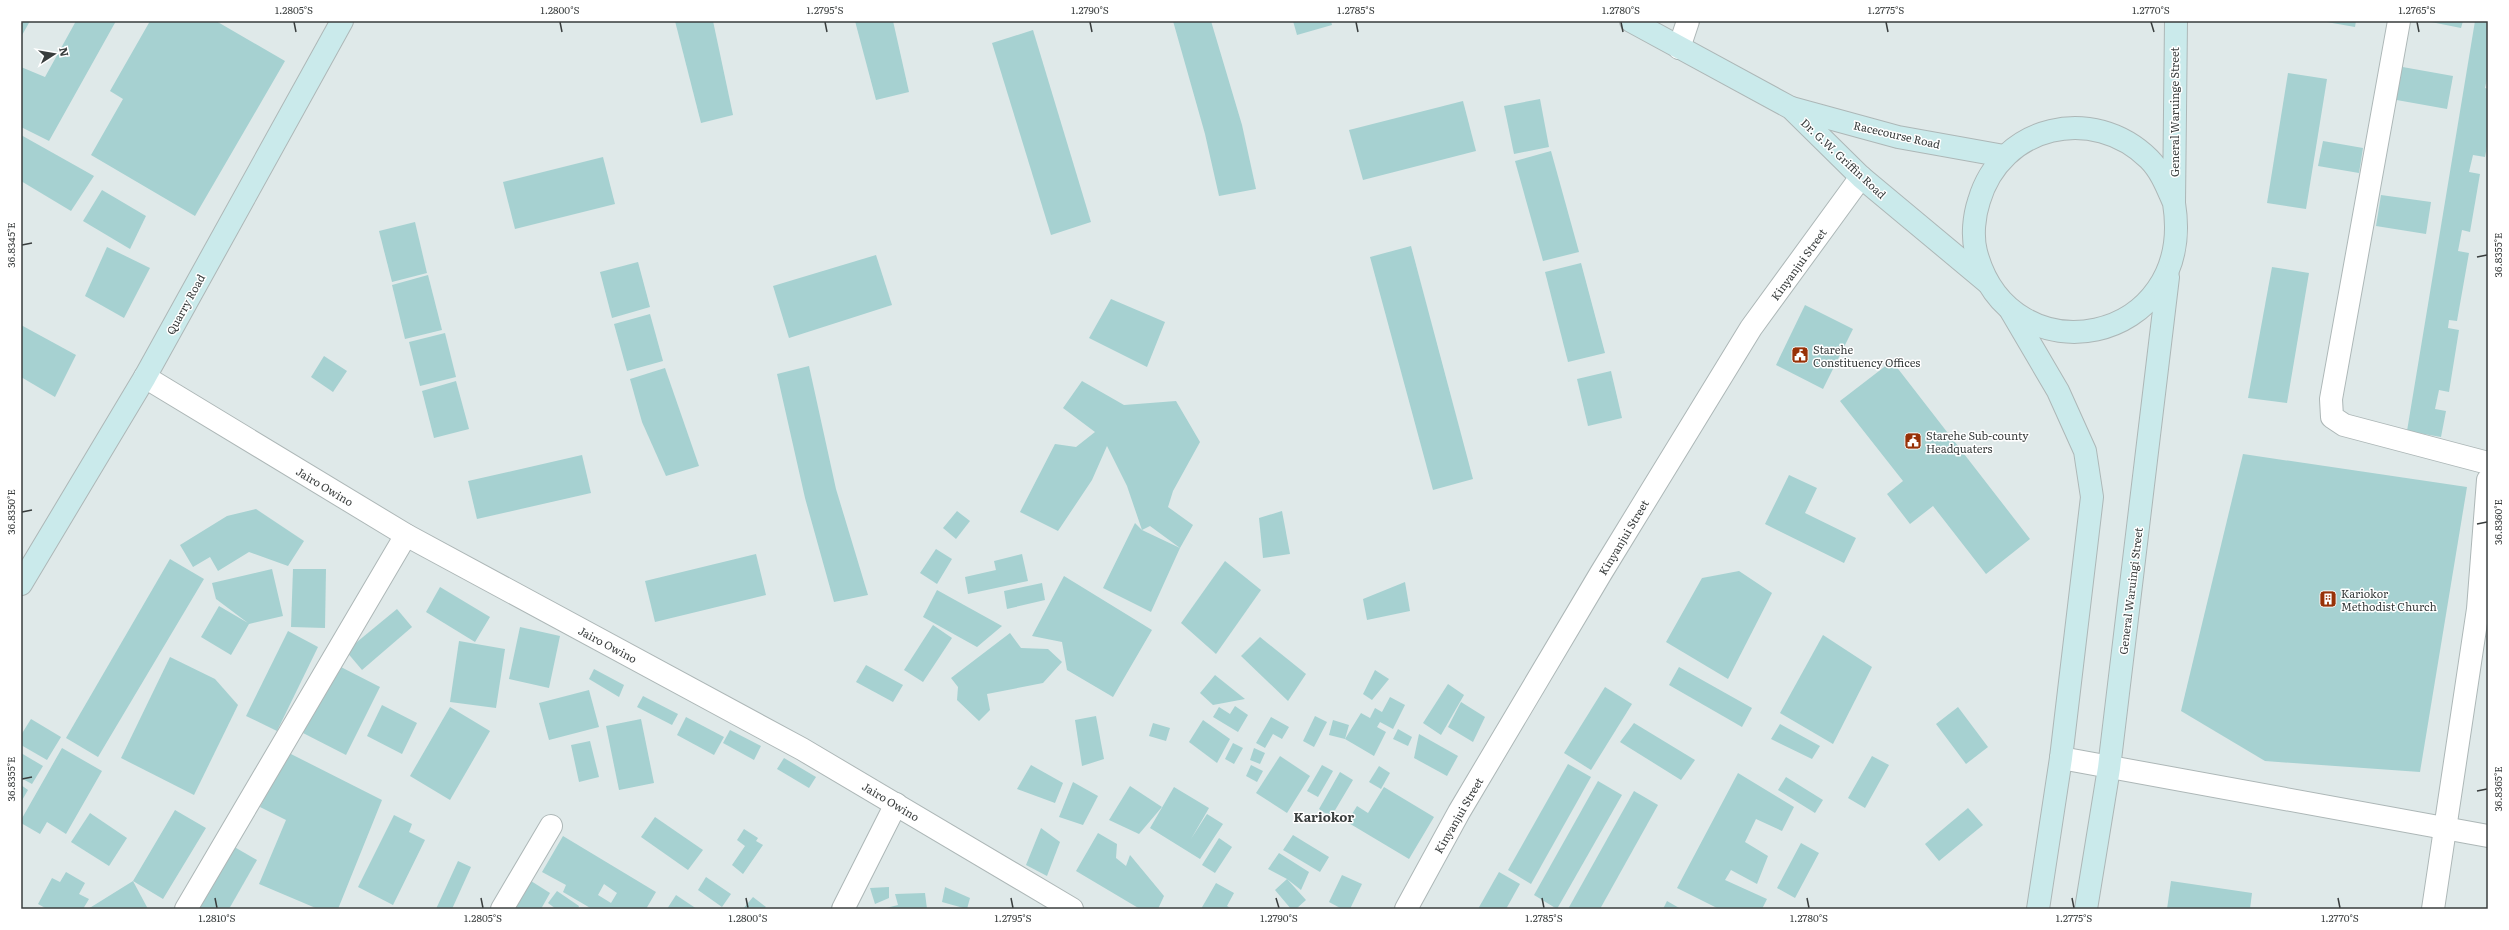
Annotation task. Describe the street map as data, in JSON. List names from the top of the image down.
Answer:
{
  "streets": {
    "main road": [
      "General Waruinge Street",
      "Racecourse Road",
      "Dr. G.W. Griffin Road",
      "Quarry Road",
      "General Waruingi Street"
    ],
    "street": ["Kinyanjui Street", "Jairo Owino"]
  },
  "crossings": [
    ["General Waruinge Street", "Racecourse Road"],
    ["General Waruinge Street", "Dr. G.W. Griffin Road"],
    ["General Waruinge Street", "General Waruingi Street"],
    ["Racecourse Road", "Dr. G.W. Griffin Road"],
    ["Dr. G.W. Griffin Road", "Kinyanjui Street"],
    ["Quarry Road", "Jairo Owino"]
  ],
  "districts": ["Kariokor"],
  "places": {
    "public building": ["Starehe Constituency Offices", "Starehe Sub-county Headquaters"],
    "building": ["Kariokor Methodist Church"]
  },
  "north": "right",
  "coordinates": [
    "1.2805°S",
    "1.2800°S",
    "1.2795°S",
    "1.2790°S",
    "1.2785°S",
    "1.2780°S",
    "1.2775°S",
    "1.2770°S",
    "1.2765°S",
    "36.8345°E",
    "36.8355°E",
    "36.8350°E",
    "36.8360°E",
    "36.8365°E",
    "1.2810°S"
  ]
}
